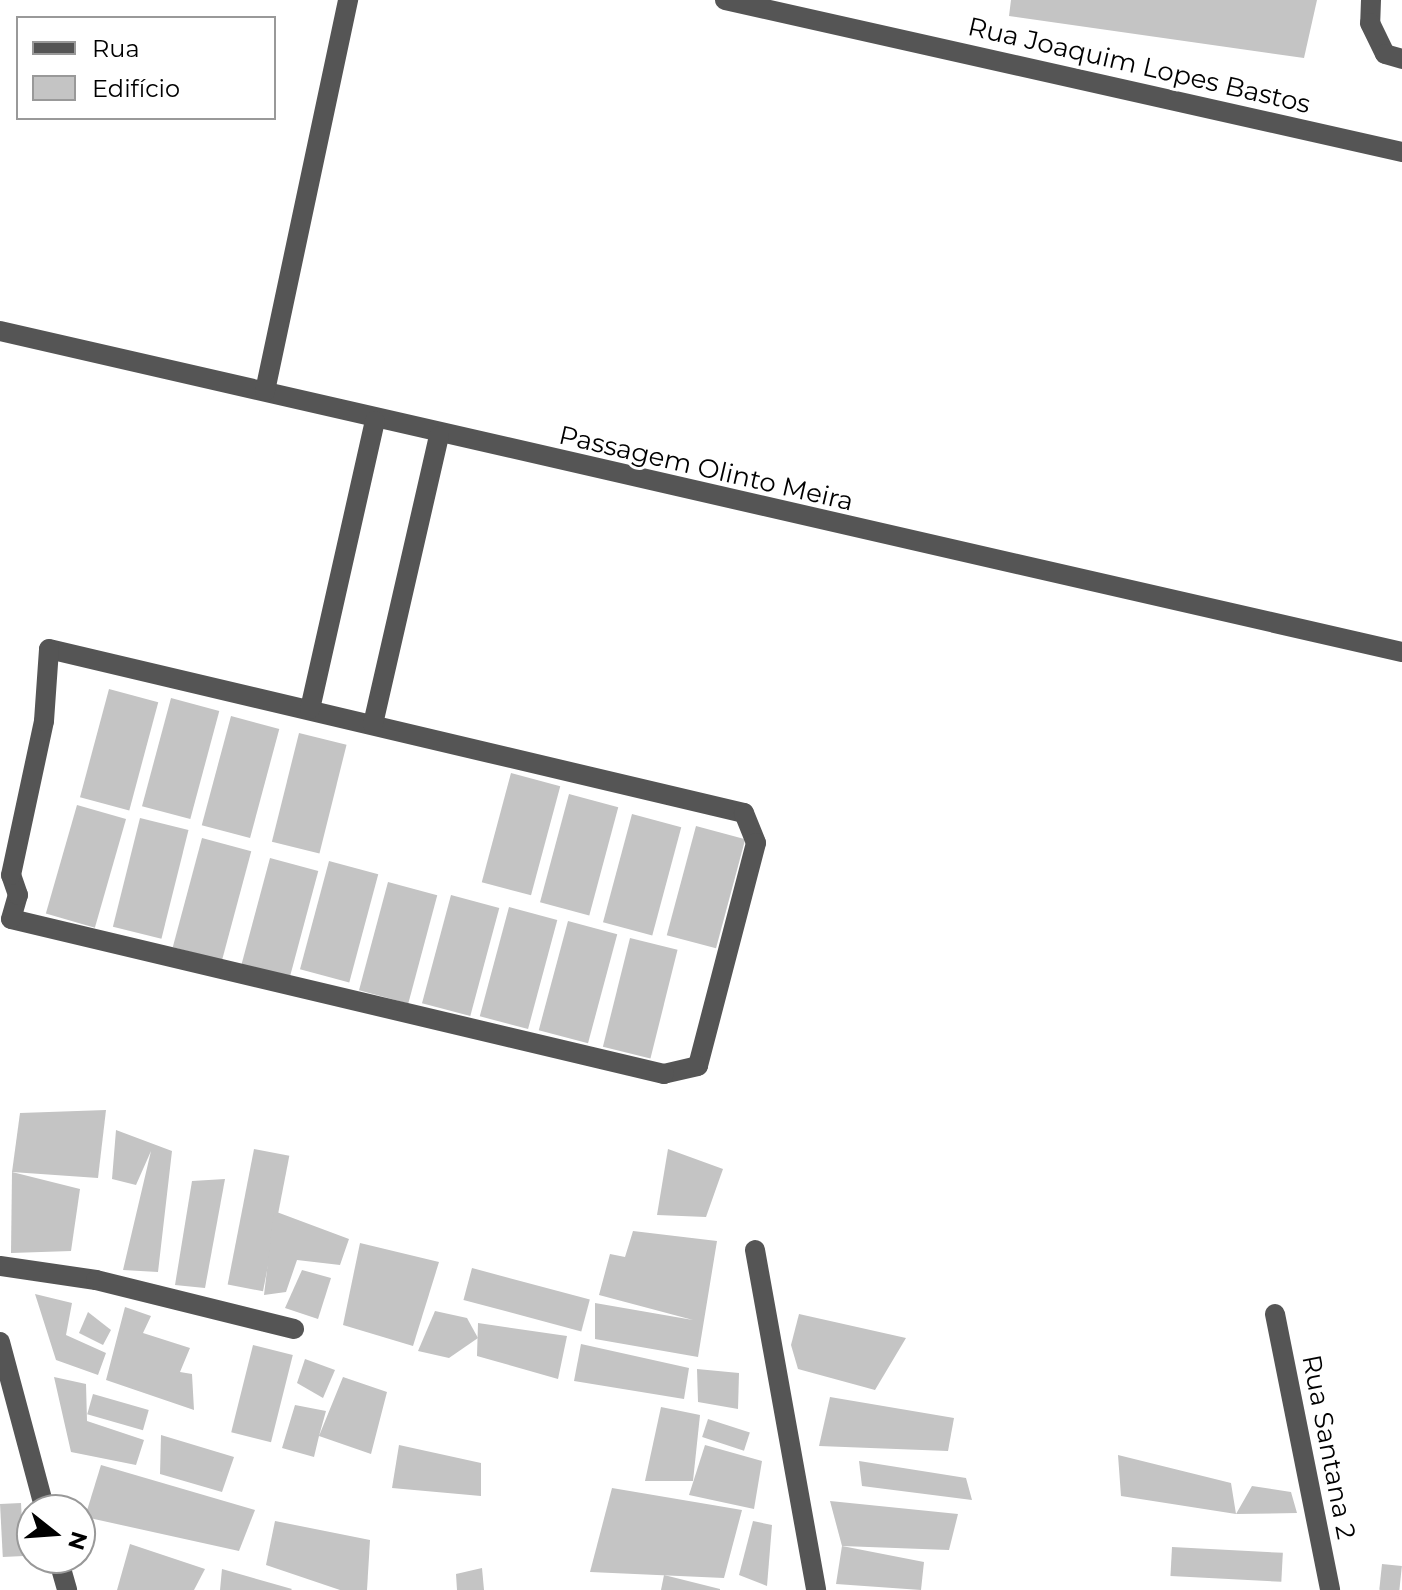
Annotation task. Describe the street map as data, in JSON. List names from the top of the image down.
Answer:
{
  "streets": {
    "street": ["Rua Joaquim Lopes Bastos", "Passagem Olinto Meira", "Rua Santana 2"]
  },
  "legend": ["Rua", "Edifício"],
  "north": "right"
}
